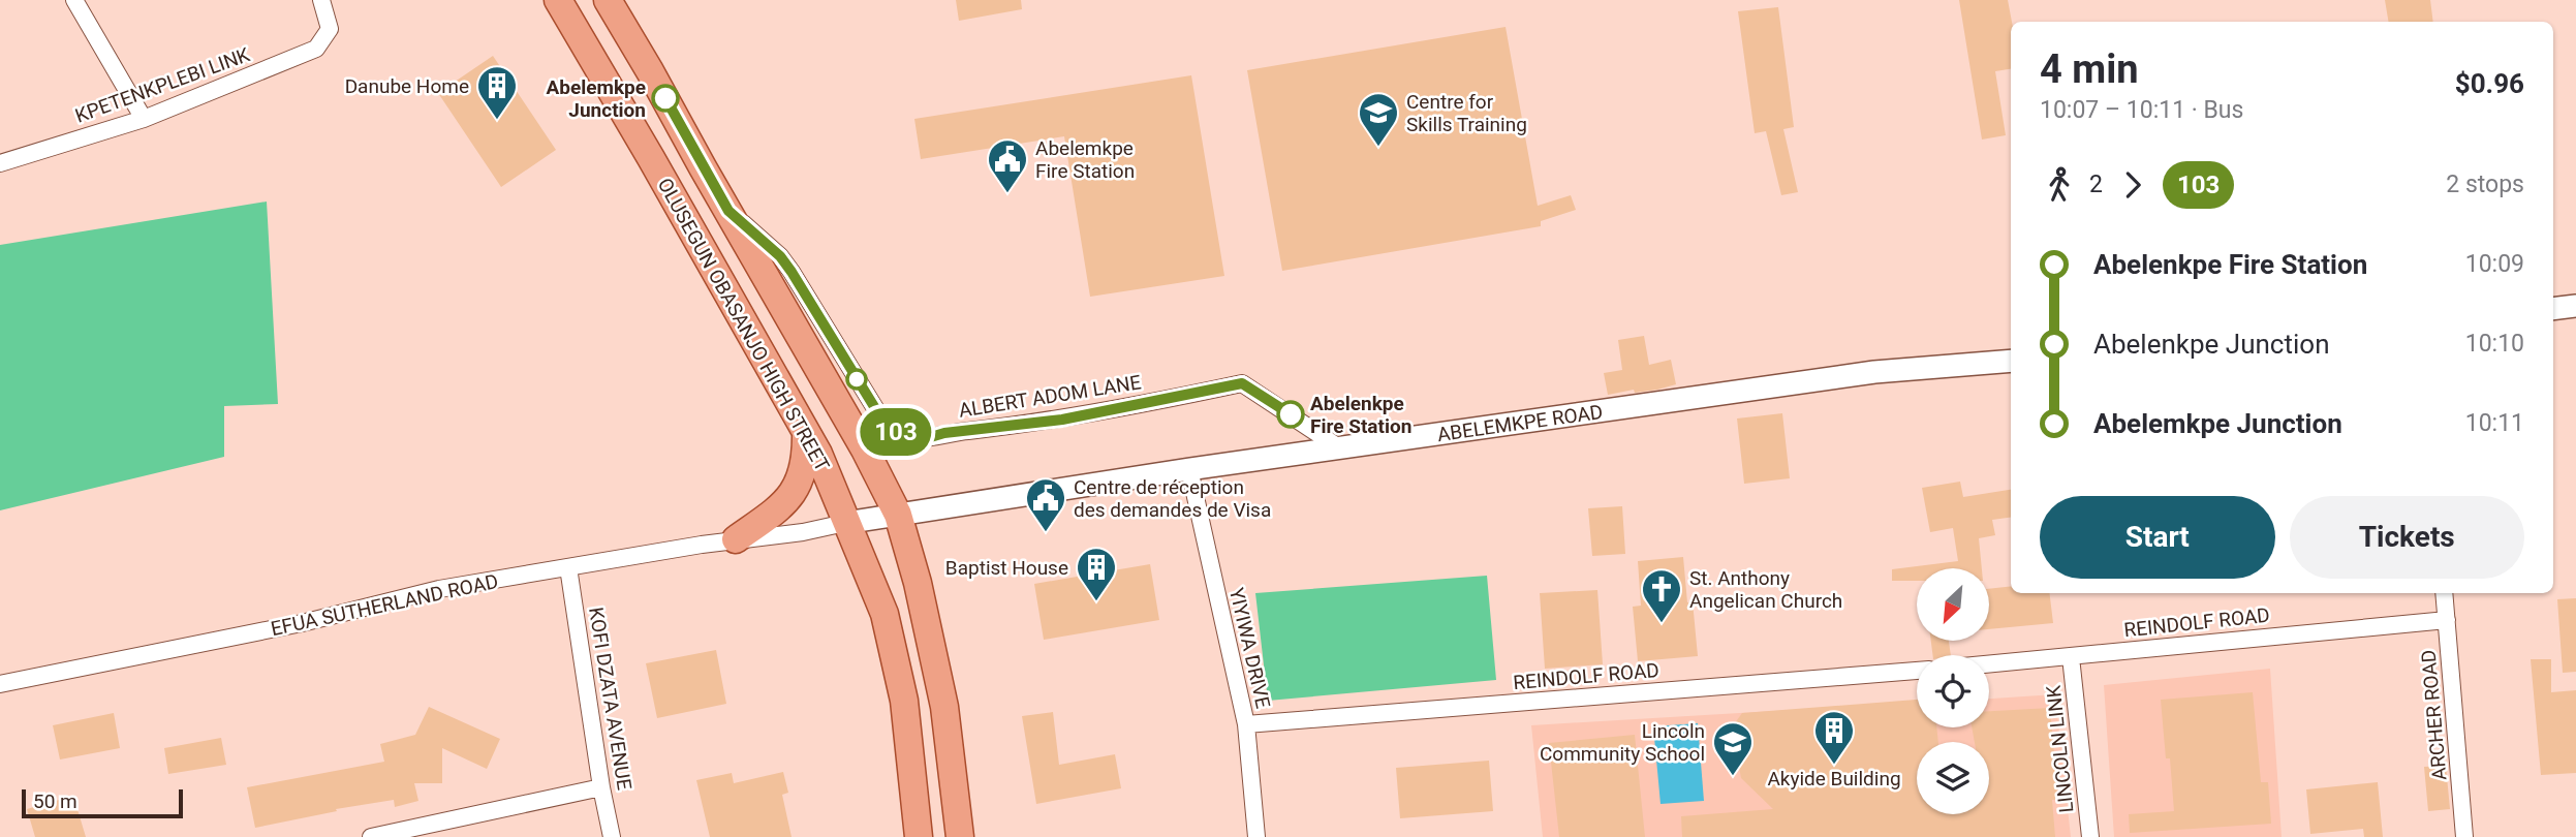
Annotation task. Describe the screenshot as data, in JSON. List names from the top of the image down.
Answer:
{
  "streets": {
    "main road": ["OLUSEGUN OBASANJO HIGH STREET"],
    "street": [
      "KPETENKPLEBI LINK",
      "ALBERT ADOM LANE",
      "ABELEMKPE ROAD",
      "EFUA SUTHERLAND ROAD",
      "REINDOLF ROAD",
      "YIYIWA DRIVE",
      "KOFI DZATA AVENUE",
      "ARCHER ROAD",
      "LINCOLN LINK"
    ]
  },
  "crossings": [
    ["OLUSEGUN OBASANJO HIGH STREET", "ALBERT ADOM LANE"],
    ["OLUSEGUN OBASANJO HIGH STREET", "ABELEMKPE ROAD"],
    ["OLUSEGUN OBASANJO HIGH STREET", "EFUA SUTHERLAND ROAD"],
    ["ALBERT ADOM LANE", "ABELEMKPE ROAD"],
    ["ABELEMKPE ROAD", "EFUA SUTHERLAND ROAD"],
    ["ABELEMKPE ROAD", "YIYIWA DRIVE"],
    ["EFUA SUTHERLAND ROAD", "KOFI DZATA AVENUE"],
    ["REINDOLF ROAD", "YIYIWA DRIVE"],
    ["REINDOLF ROAD", "ARCHER ROAD"],
    ["REINDOLF ROAD", "LINCOLN LINK"]
  ],
  "places": {
    "other": ["Abelemkpe Junction", "Abelenkpe Fire Station"],
    "building": ["Danube Home", "Baptist House", "Akyide Building"],
    "school or university": ["Centre for Skills Training", "Lincoln Community School"],
    "public building": ["Abelemkpe Fire Station", "Centre de réception des demandes de Visa"],
    "church": ["St. Anthony Angelican Church"]
  },
  "lines": ["bus line 103"],
  "scale_bar": "50 m",
  "north": "bottom left",
  "page": {
    "on_map": "103",
    "heading": ["4 min", "10:07 – 10:11 · Bus", "$0.96"],
    "legs": ["2", "103", "2 stops"],
    "list": [
      {
        "name": "Abelenkpe Fire Station",
        "value": "10:09"
      },
      {
        "name": "Abelenkpe Junction",
        "value": "10:10"
      },
      {
        "name": "Abelemkpe Junction",
        "value": "10:11"
      }
    ],
    "buttons": ["Start", "Tickets"],
    "scale": "50 m"
  }
}
